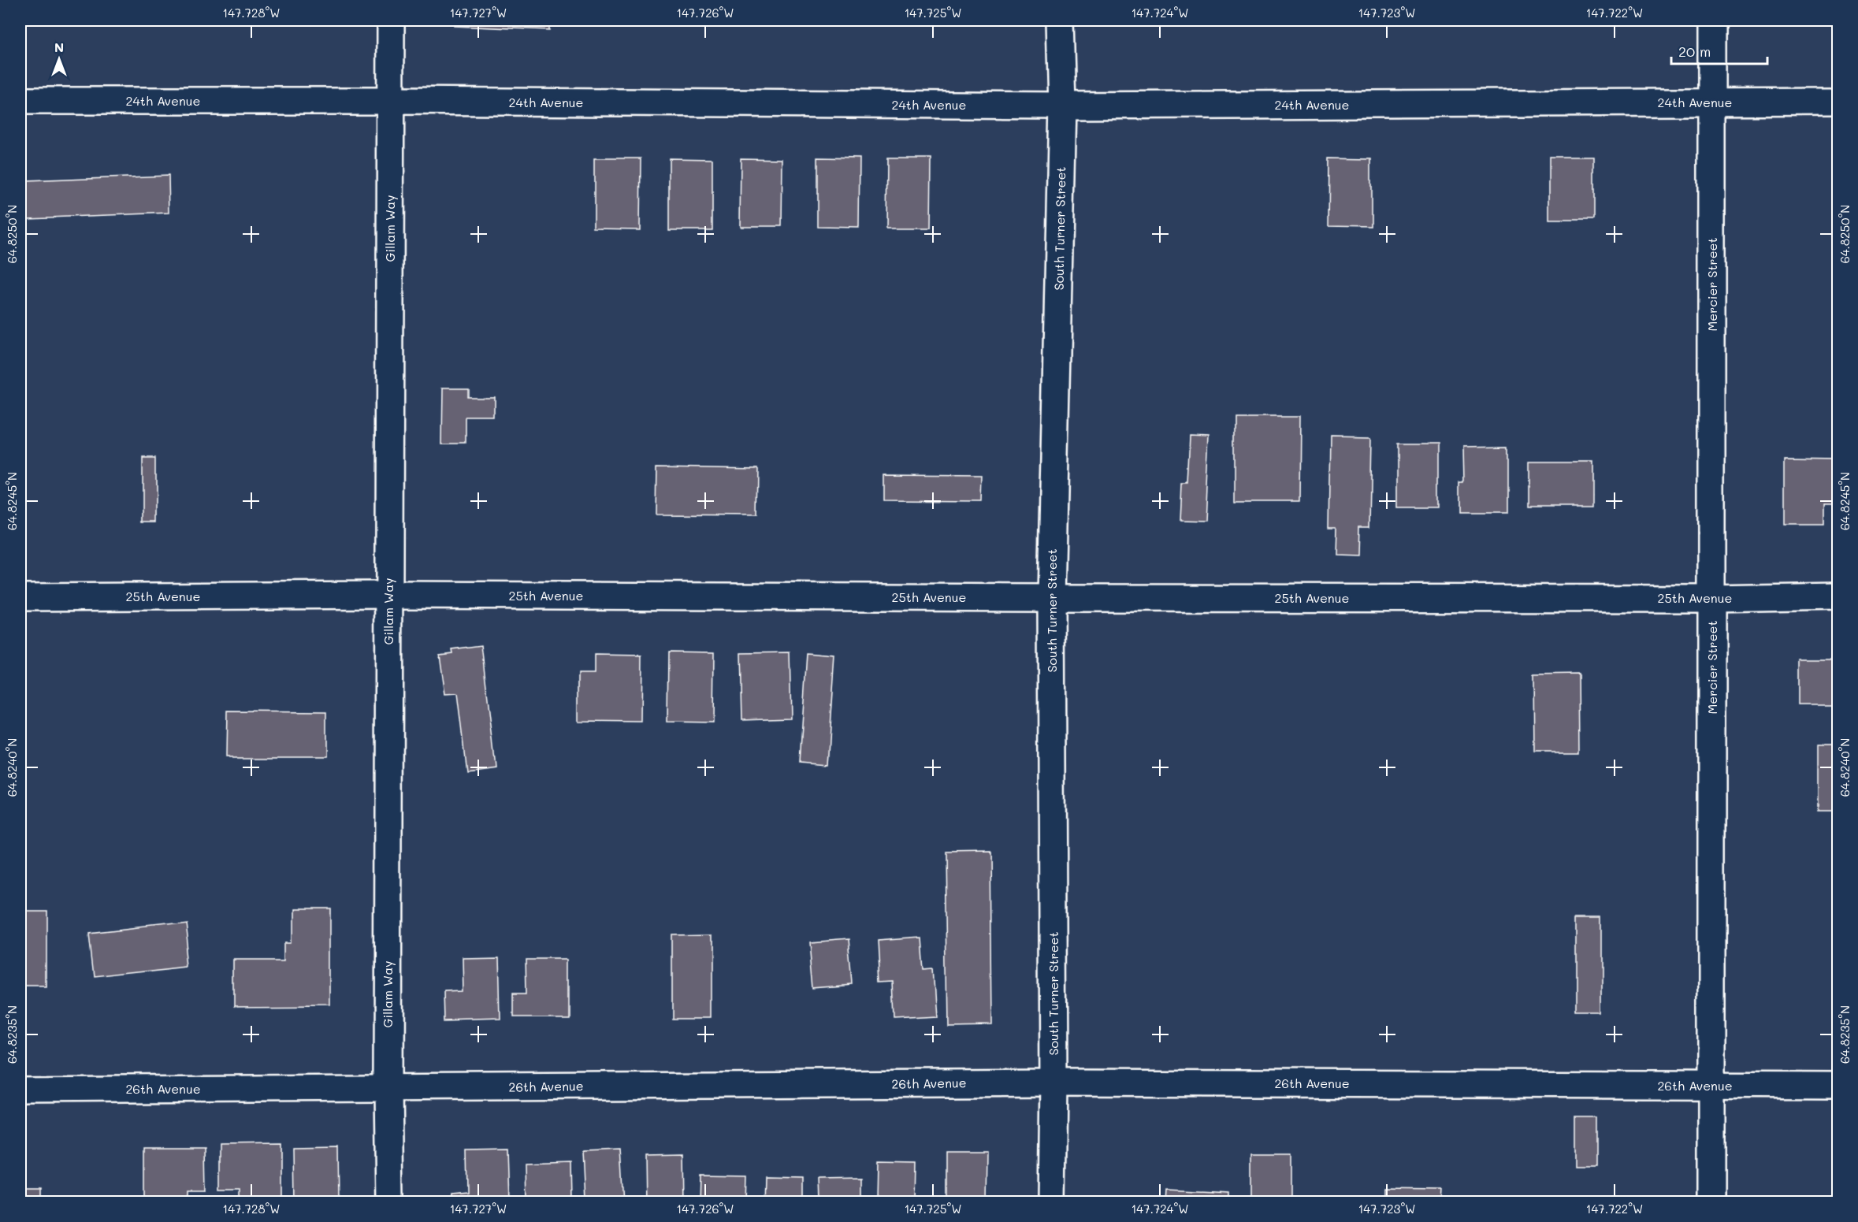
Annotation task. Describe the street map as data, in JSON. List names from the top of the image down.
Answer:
{
  "streets": {
    "street": [
      "24th Avenue",
      "Gillam Way",
      "South Turner Street",
      "Mercier Street",
      "25th Avenue",
      "26th Avenue"
    ]
  },
  "crossings": [
    ["24th Avenue", "Gillam Way"],
    ["24th Avenue", "South Turner Street"],
    ["24th Avenue", "Mercier Street"],
    ["Gillam Way", "25th Avenue"],
    ["Gillam Way", "26th Avenue"],
    ["South Turner Street", "25th Avenue"],
    ["South Turner Street", "26th Avenue"],
    ["Mercier Street", "25th Avenue"],
    ["Mercier Street", "26th Avenue"]
  ],
  "scale_bar": "20 m",
  "north": "top",
  "coordinates": [
    "147.728°W",
    "147.727°W",
    "147.726°W",
    "147.725°W",
    "147.724°W",
    "147.723°W",
    "147.722°W",
    "64.8250°N",
    "64.8245°N",
    "64.8240°N",
    "64.8235°N"
  ]
}
